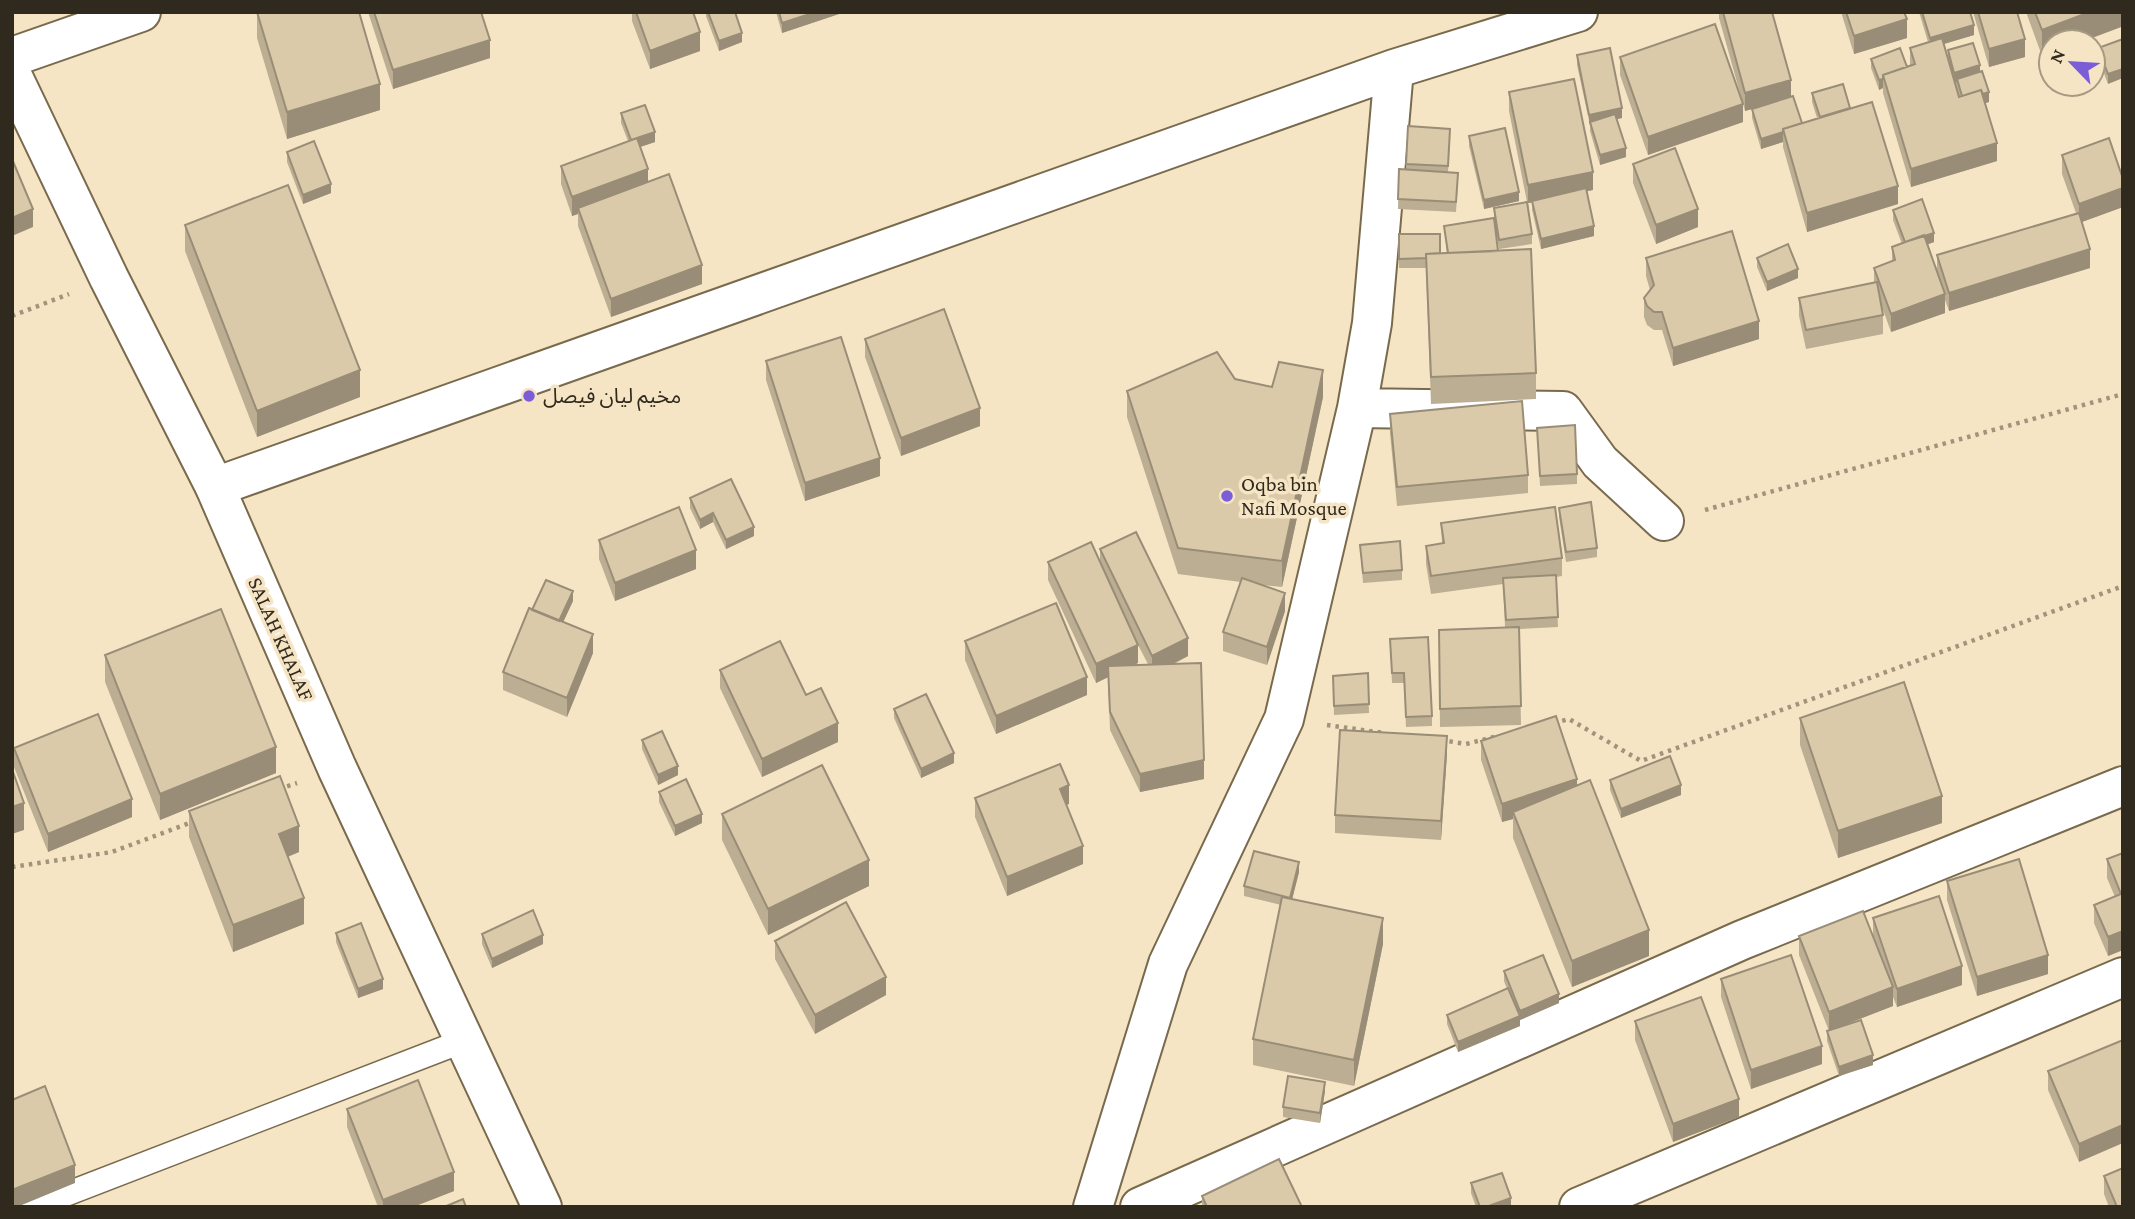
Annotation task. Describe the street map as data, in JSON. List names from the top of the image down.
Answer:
{
  "streets": {
    "street": ["SALAH KHALAF"]
  },
  "places": ["مخيم ليان فيصل", "Oqba bin Nafi Mosque"],
  "north": "top left"
}
